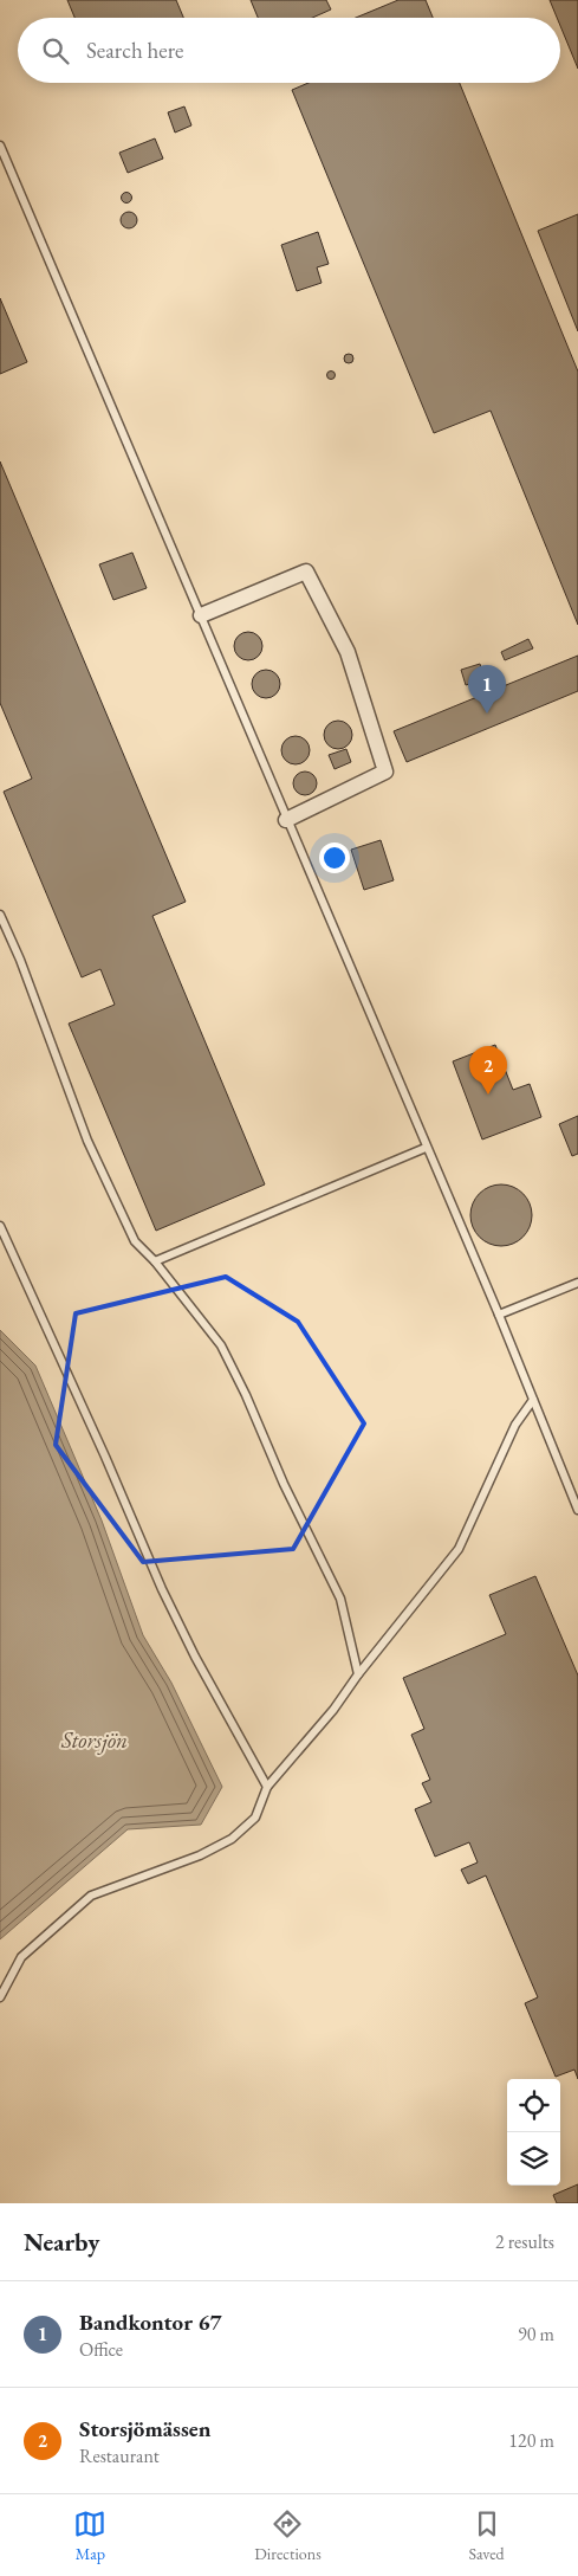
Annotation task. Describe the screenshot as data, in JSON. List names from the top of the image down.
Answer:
{
  "water": ["Storsjön"],
  "page": {
    "search": "Search here",
    "pins": ["1", "2"],
    "heading": ["Nearby", "2 results"],
    "list": [
      {
        "mark": "1",
        "name": "Bandkontor 67",
        "note": "Office",
        "value": "90 m"
      },
      {
        "mark": "2",
        "name": "Storsjömässen",
        "note": "Restaurant",
        "value": "120 m"
      }
    ],
    "nav": ["Map", "Directions", "Saved"]
  }
}
